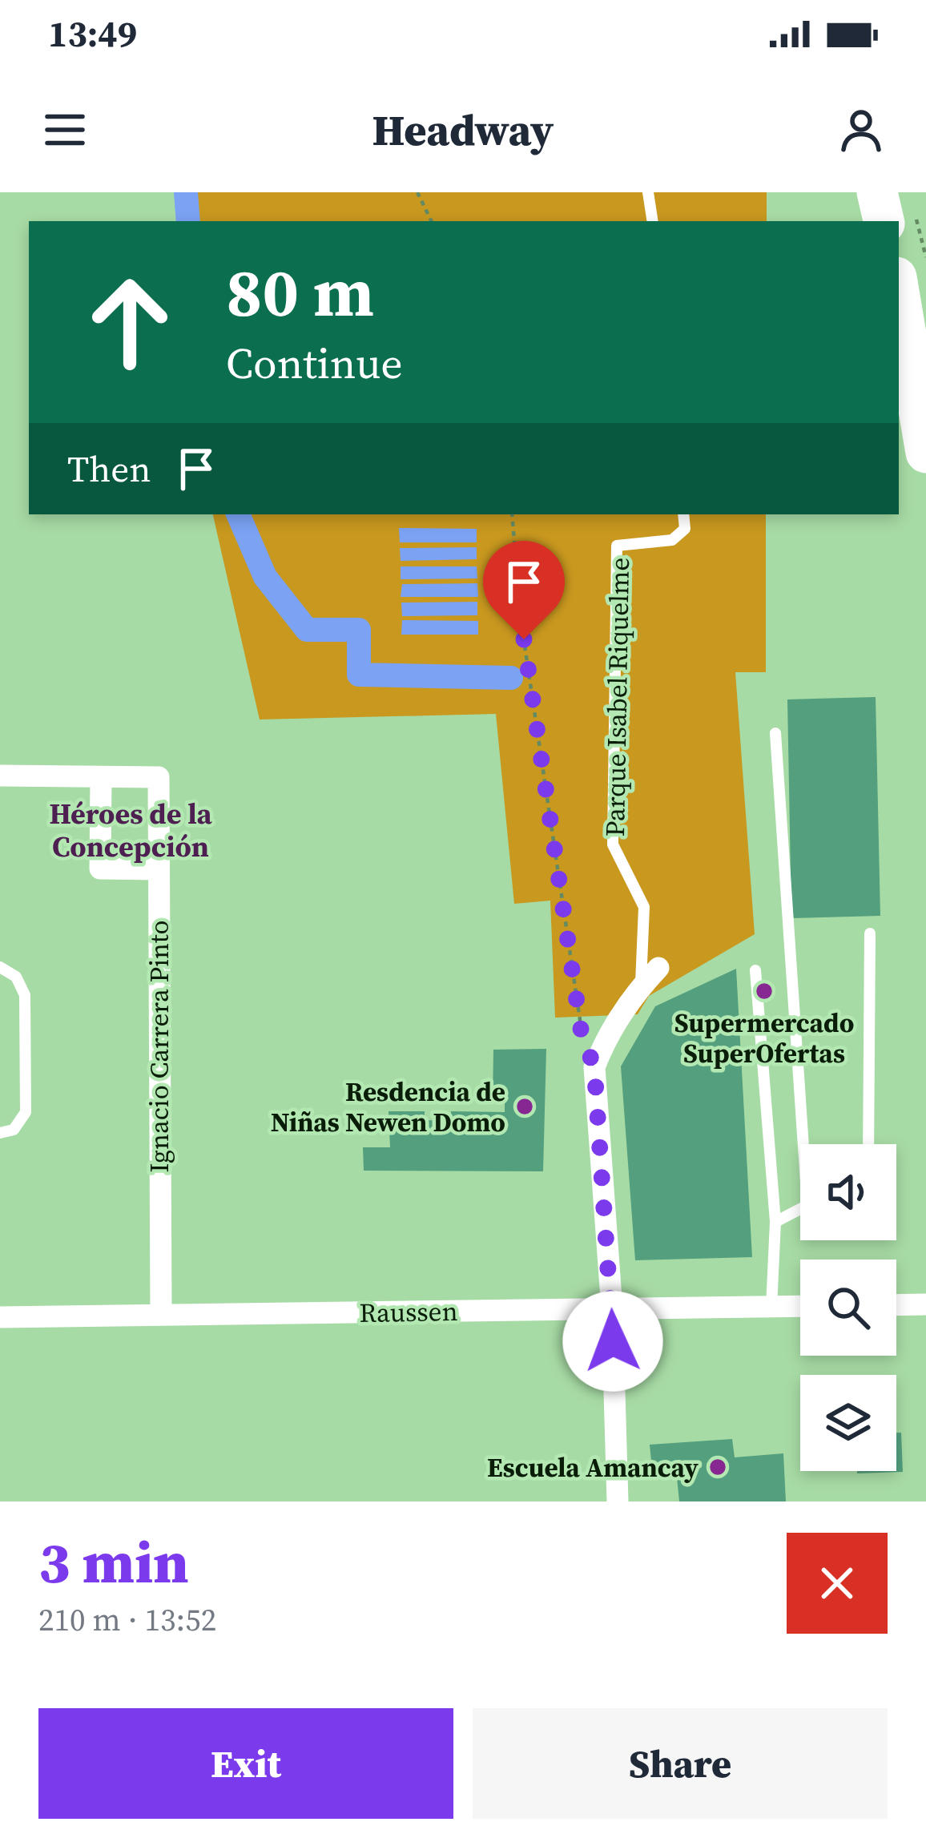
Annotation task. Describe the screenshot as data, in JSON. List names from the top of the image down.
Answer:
{
  "streets": {
    "street": ["Ignacio Carrera Pinto", "Raussen"],
    "lane": ["Parque Isabel Riquelme"]
  },
  "crossings": [
    ["Ignacio Carrera Pinto", "Raussen"]
  ],
  "districts": ["Héroes de la Concepción"],
  "places": ["Supermercado SuperOfertas", "Resdencia de Niñas Newen Domo", "Escuela Amancay"],
  "page": {
    "status": "13:49",
    "header": "Headway",
    "turn": ["80 m", "Continue"],
    "then": "Then",
    "heading": ["3 min", "210 m · 13:52"],
    "buttons": ["Exit", "Share"]
  }
}
